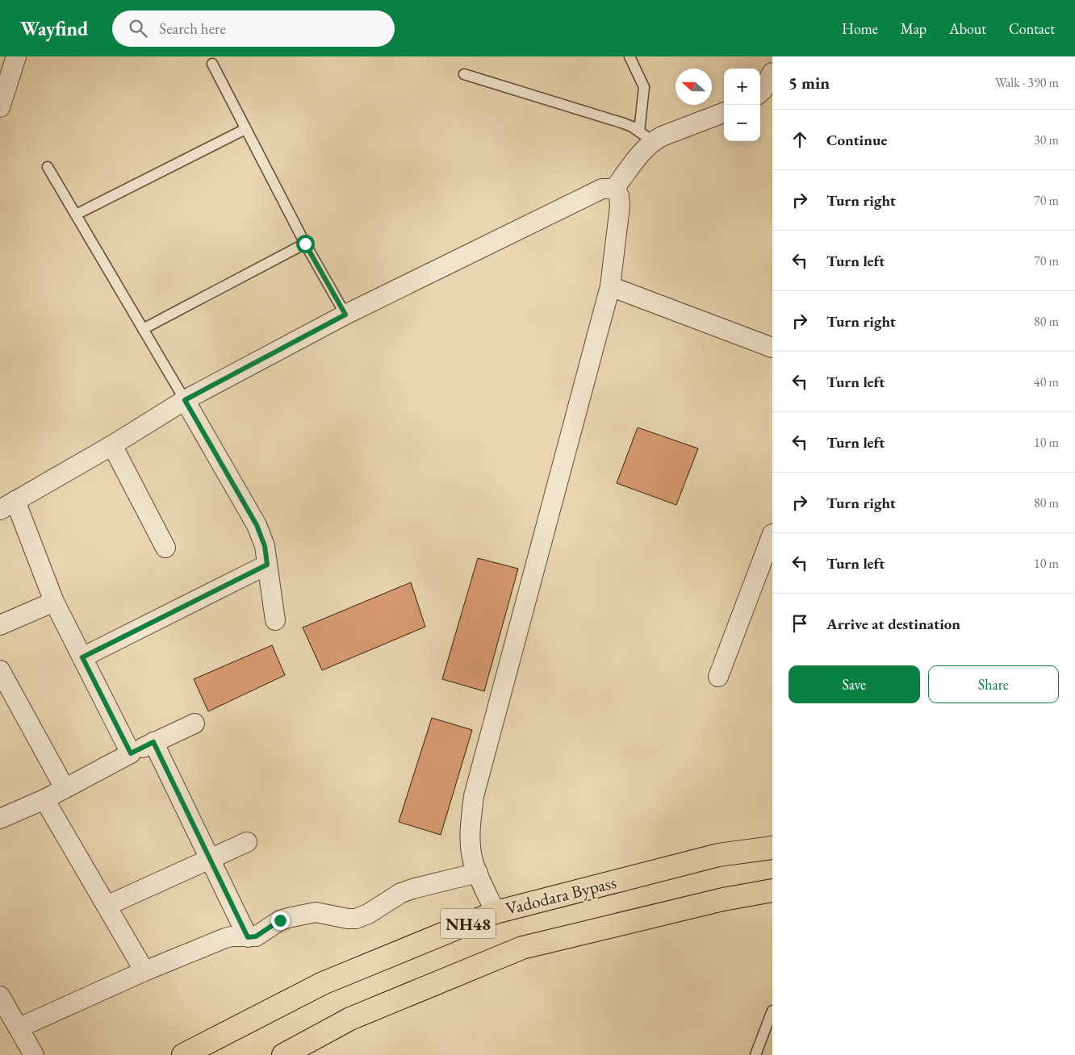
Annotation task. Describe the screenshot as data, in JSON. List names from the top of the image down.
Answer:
{
  "streets": {
    "highway": ["Vadodara Bypass", "NH48"]
  },
  "north": "left",
  "page": {
    "header": "Wayfind",
    "search": "Search here",
    "nav": [
      "Home",
      "Map",
      "About",
      "Contact"
    ],
    "heading": ["5 min", "Walk · 390 m"],
    "map_buttons": ["+", "−"],
    "list": [
      ["Continue", "30 m"],
      ["Turn right", "70 m"],
      ["Turn left", "70 m"],
      ["Turn right", "80 m"],
      ["Turn left", "40 m"],
      ["Turn left", "10 m"],
      ["Turn right", "80 m"],
      ["Turn left", "10 m"],
      "Arrive at destination"
    ],
    "buttons": ["Save", "Share"]
  }
}
